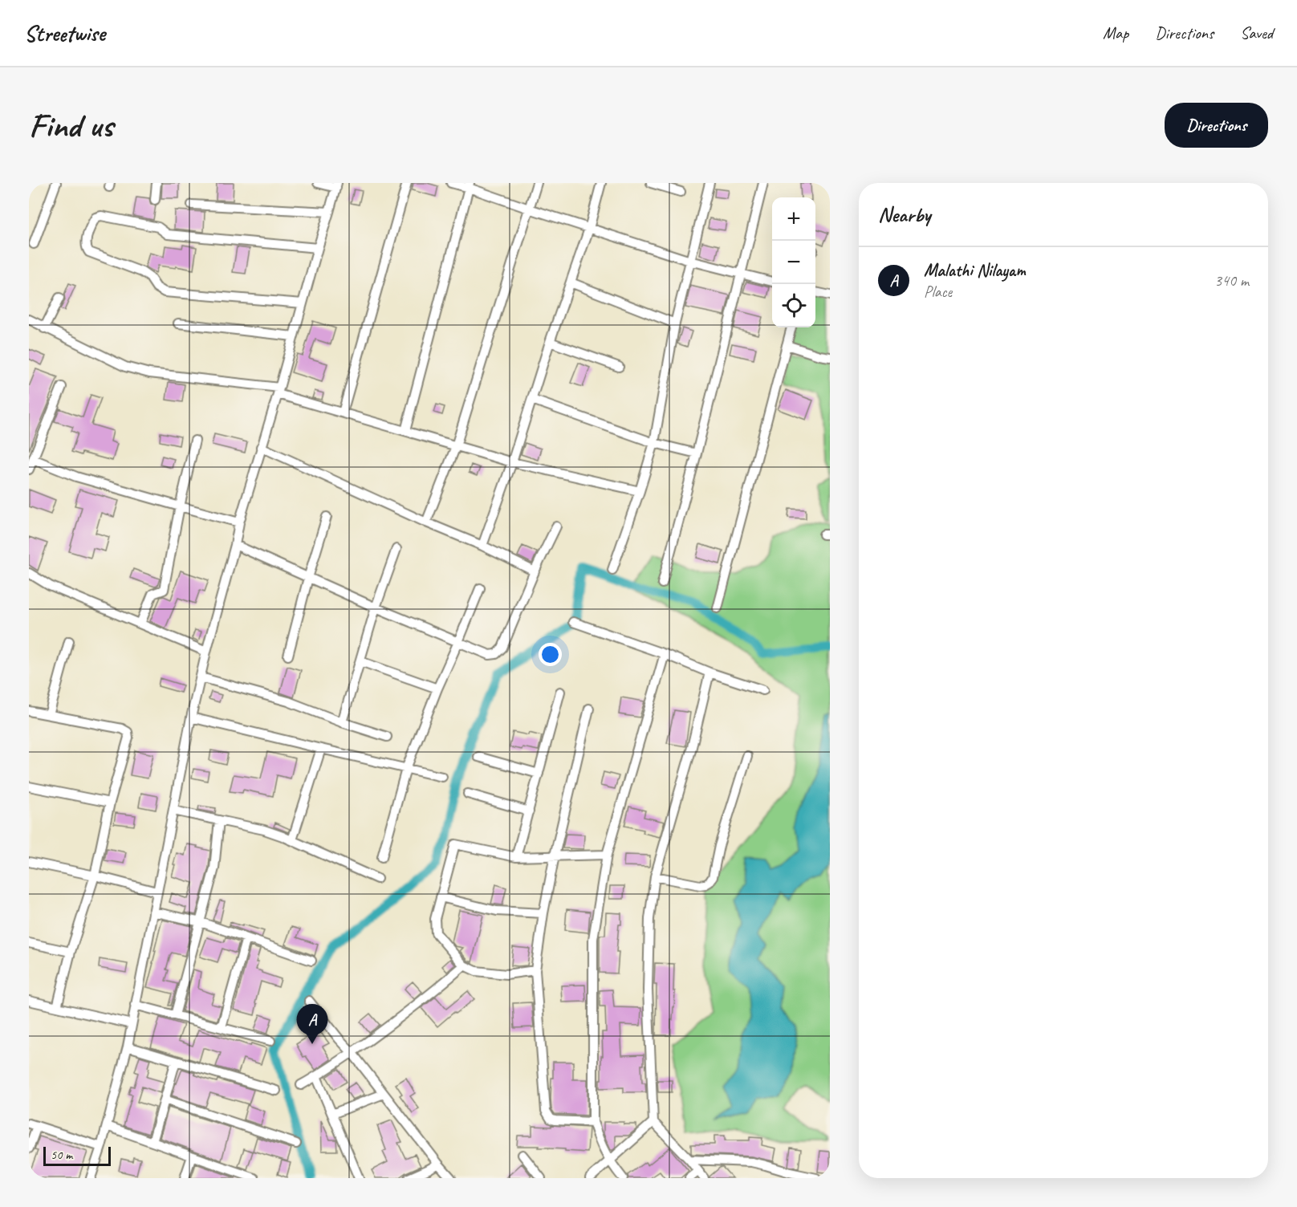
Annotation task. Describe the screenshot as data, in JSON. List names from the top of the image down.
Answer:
{
  "scale_bar": "50 m",
  "page": {
    "header": "Streetwise",
    "nav": ["Map", "Directions", "Saved"],
    "buttons": "Directions",
    "title": "Find us",
    "heading": "Nearby",
    "map_buttons": ["+", "−"],
    "list": [
      {
        "mark": "A",
        "name": "Malathi Nilayam",
        "note": "Place",
        "value": "340 m"
      }
    ],
    "pins": "A",
    "scale": "50 m"
  }
}
